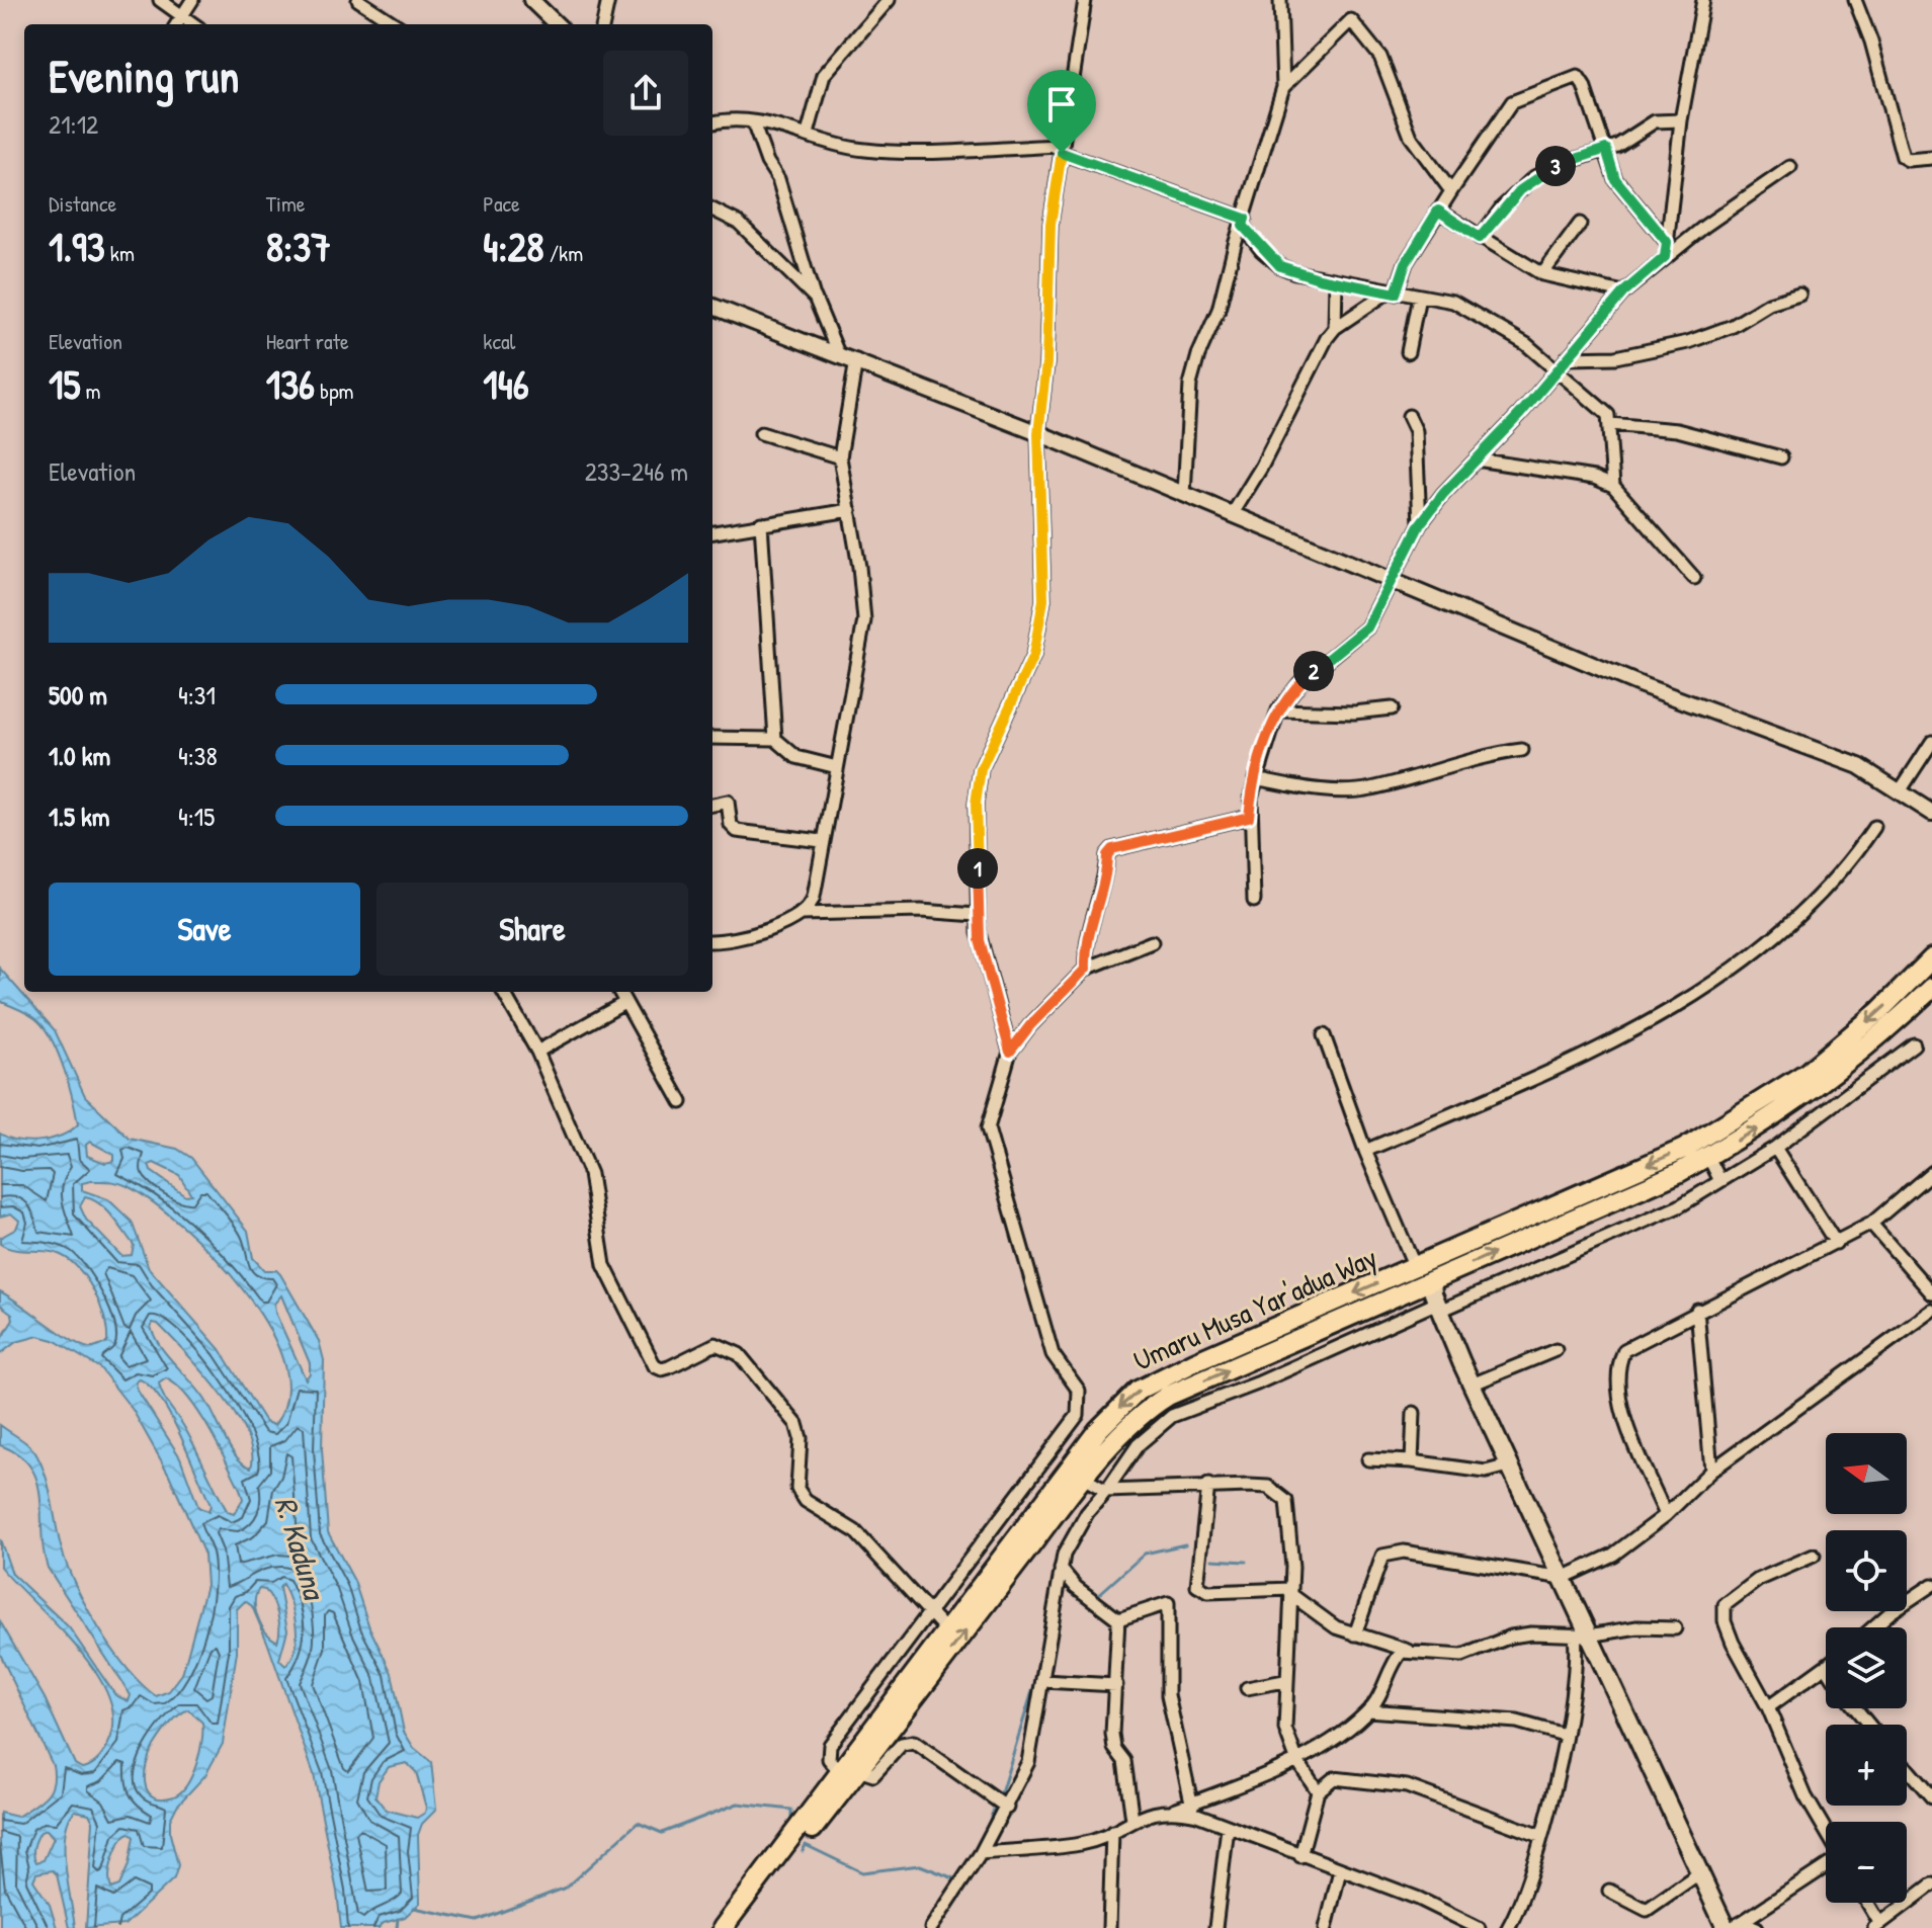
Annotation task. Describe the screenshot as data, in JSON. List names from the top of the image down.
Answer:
{
  "streets": {
    "main road": ["Umaru Musa Yar'adua Way"]
  },
  "water": ["R. Kaduna"],
  "north": "left",
  "page": {
    "heading": ["Evening run", "21:12"],
    "pins": ["3", "2", "1"],
    "stats": [
      ["Distance", "1.93 km"],
      ["Time", "8:37"],
      ["Pace", "4:28 /km"],
      ["Elevation", "15 m"],
      ["Heart rate", "136 bpm"],
      ["kcal", "146"]
    ],
    "chart": ["Elevation", "233–246 m"],
    "list": [
      {
        "name": "500 m",
        "note": "4:31"
      },
      {
        "name": "1.0 km",
        "note": "4:38"
      },
      {
        "name": "1.5 km",
        "note": "4:15"
      }
    ],
    "buttons": ["Save", "Share"],
    "map_buttons": ["+", "−"]
  }
}
